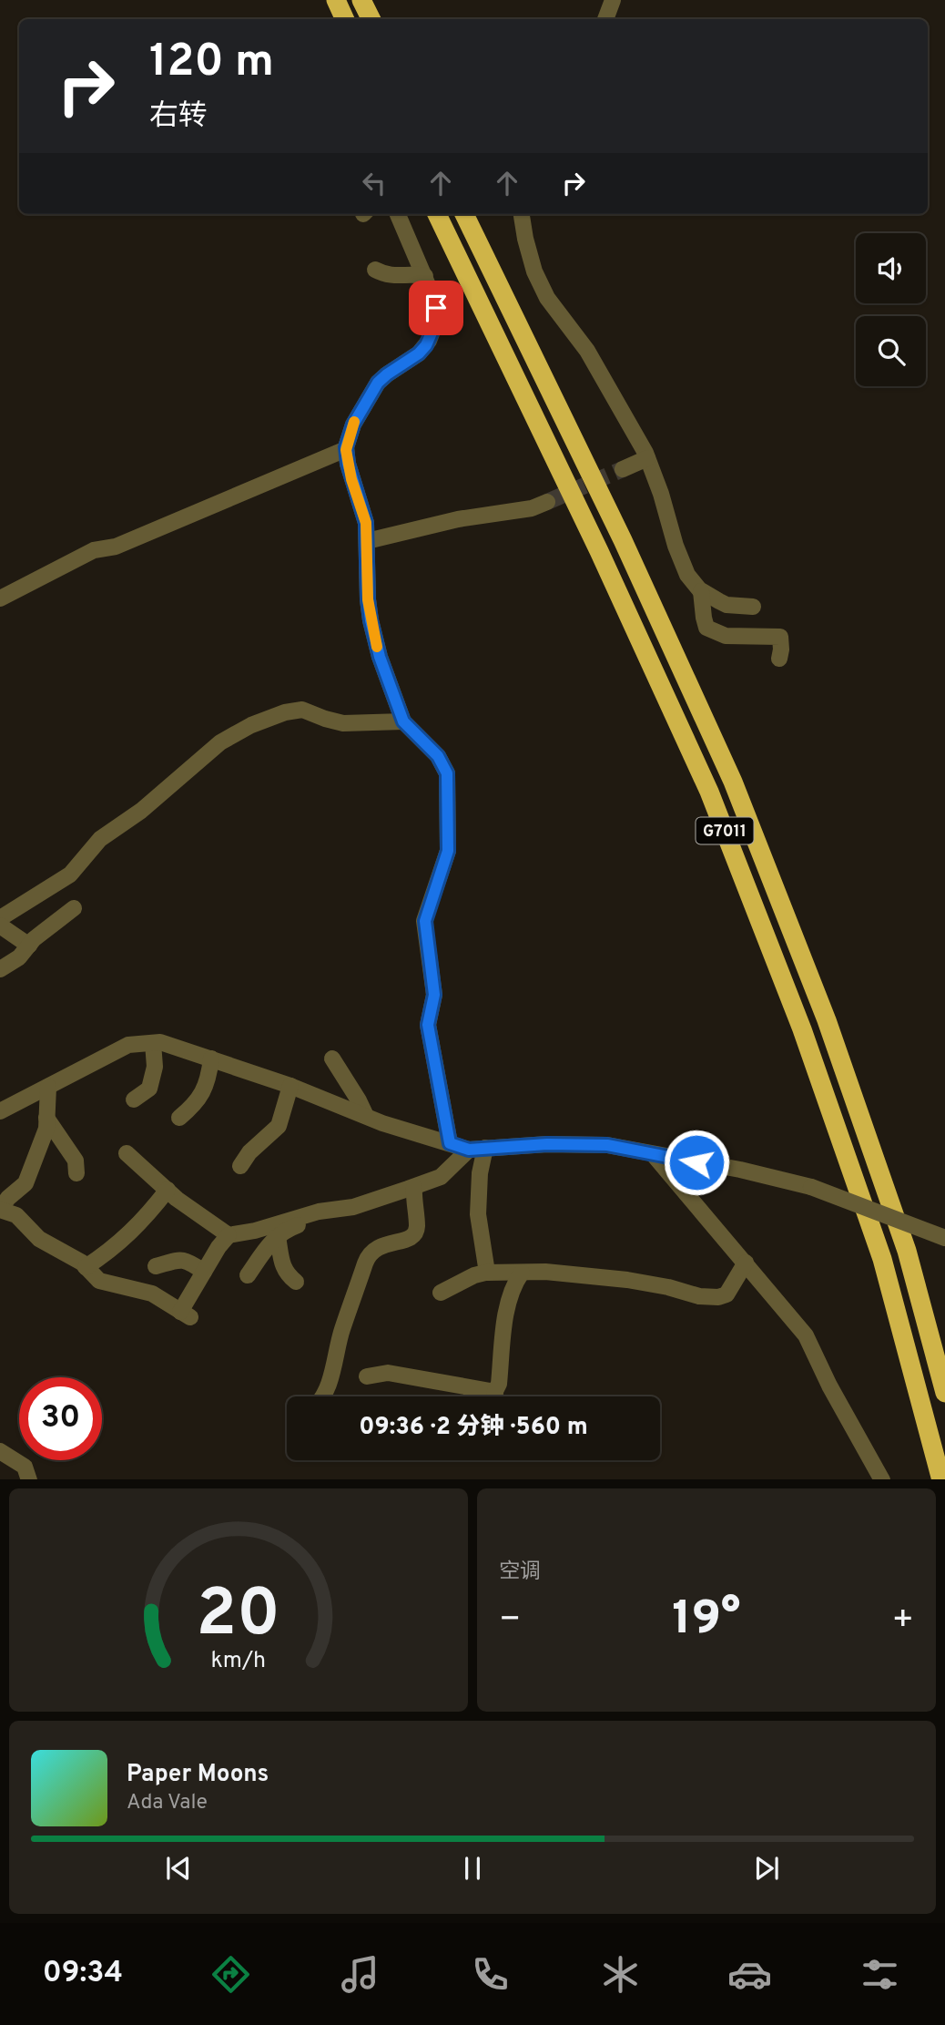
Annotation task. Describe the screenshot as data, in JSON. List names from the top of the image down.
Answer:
{
  "streets": {
    "highway": ["G7011"]
  },
  "page": {
    "turn": ["120 m", "右转"],
    "limit": "30",
    "trip": "09:36 · 2 分钟 · 560 m",
    "tile": "空调",
    "heat": ["−", "19°", "+"],
    "song": ["Paper Moons", "Ada Vale"],
    "tabs": "09:34",
    "gauge": ["20", "km/h"]
  }
}
